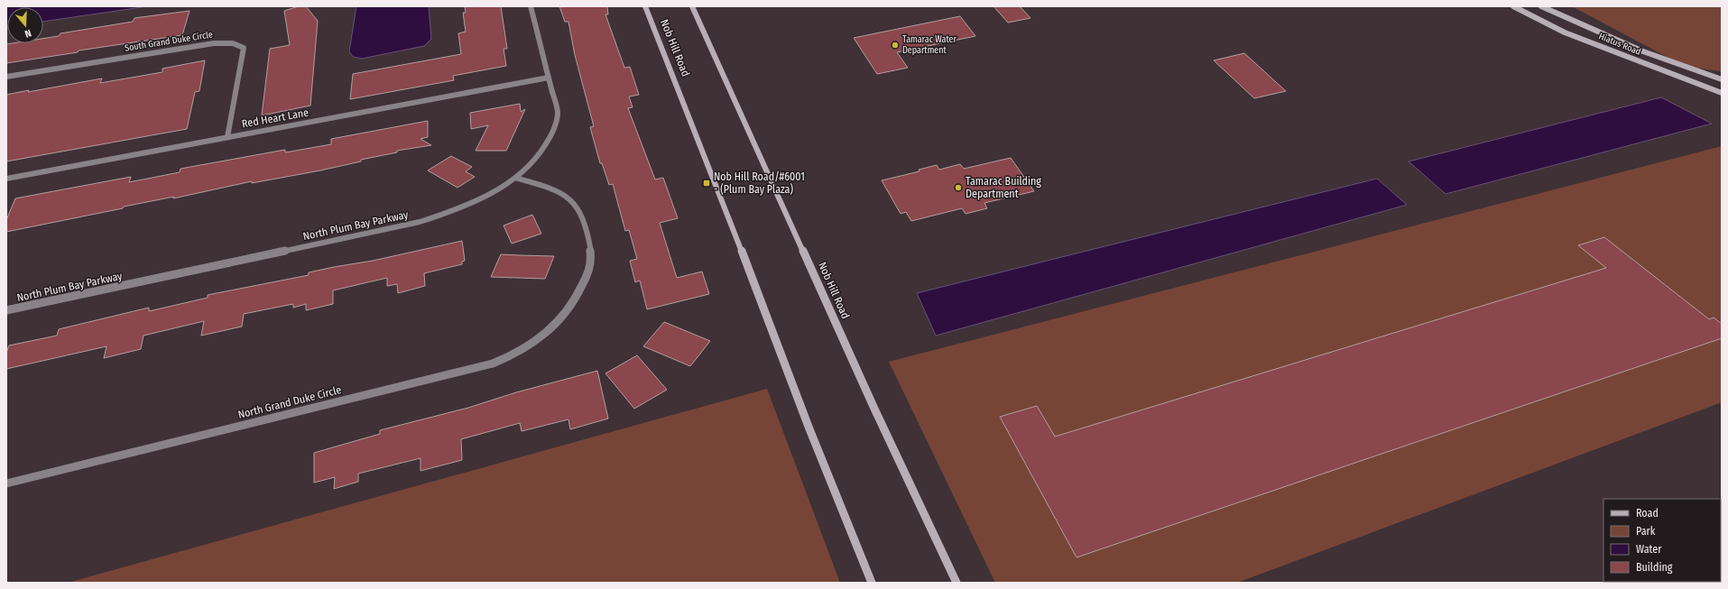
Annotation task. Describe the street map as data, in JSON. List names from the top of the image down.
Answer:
{
  "streets": {
    "main road": ["Hiatus Road", "Nob Hill Road"],
    "street": [
      "South Grand Duke Circle",
      "Red Heart Lane",
      "North Plum Bay Parkway",
      "North Grand Duke Circle"
    ]
  },
  "crossings": [
    ["South Grand Duke Circle", "Red Heart Lane"],
    ["Red Heart Lane", "North Plum Bay Parkway"],
    ["North Plum Bay Parkway", "North Grand Duke Circle"]
  ],
  "places": {
    "other": ["Tamarac Water Department", "Tamarac Building Department"],
    "transit": ["Nob Hill Road/#6001 - (Plum Bay Plaza)"]
  },
  "legend": [
    "Road",
    "Park",
    "Water",
    "Building"
  ],
  "north": "bottom"
}
